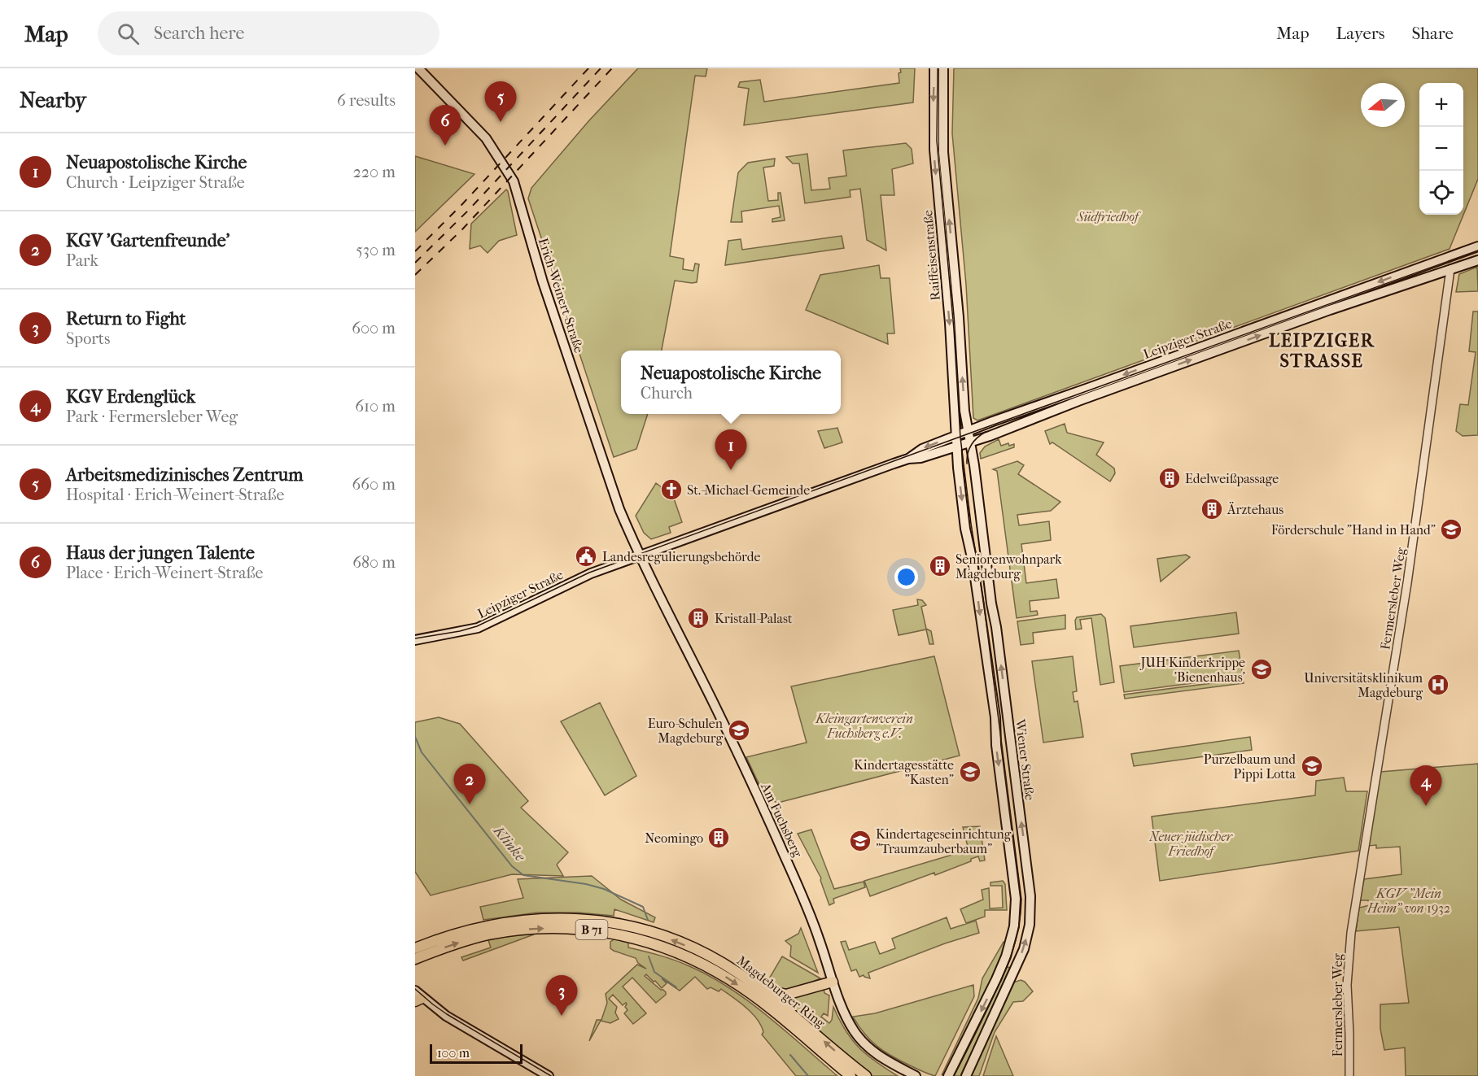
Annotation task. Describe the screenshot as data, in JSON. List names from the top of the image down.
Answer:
{
  "streets": {
    "highway": ["B 71", "Magdeburger Ring"],
    "main road": [
      "Raiffeisenstraße",
      "Erich-Weinert-Straße",
      "Leipziger Straße",
      "Wiener Straße",
      "Am Fuchsberg"
    ],
    "street": ["Fermersleber Weg"]
  },
  "crossings": [
    ["Raiffeisenstraße", "Leipziger Straße"],
    ["Raiffeisenstraße", "Wiener Straße"],
    ["Erich-Weinert-Straße", "Leipziger Straße"],
    ["Erich-Weinert-Straße", "Am Fuchsberg"],
    ["Leipziger Straße", "Fermersleber Weg"],
    ["Leipziger Straße", "Wiener Straße"],
    ["Leipziger Straße", "Am Fuchsberg"]
  ],
  "districts": ["LEIPZIGER STRASSE"],
  "water": ["Klinke"],
  "parks": [
    "Südfriedhof",
    "Kleingartenverein Fuchsberg e.V.",
    "Neuer jüdischer Friedhof",
    "KGV \"Mein Heim\" von 1932"
  ],
  "places": {
    "building": [
      "Edelweißpassage",
      "Ärztehaus",
      "Seniorenwohnpark Magdeburg",
      "Kristall-Palast",
      "Neomingo"
    ],
    "church": ["St.-Michael-Gemeinde"],
    "school or university": [
      "Förderschule \"Hand in Hand\"",
      "JUH Kinderkrippe 'Bienenhaus'",
      "Euro-Schulen Magdeburg",
      "Purzelbaum und Pippi Lotta",
      "Kindertagesstätte \"Kasten\"",
      "Kindertageseinrichtung \"Traumzauberbaum\""
    ],
    "public building": ["Landesregulierungsbehörde"],
    "hospital": ["Universitätsklinikum Magdeburg"]
  },
  "scale_bar": "100 m",
  "north": "left",
  "page": {
    "header": "Map",
    "search": "Search here",
    "nav": ["Map", "Layers", "Share"],
    "heading": ["Nearby", "6 results"],
    "pins": [
      "5",
      "6",
      "1",
      "2",
      "4",
      "3"
    ],
    "map_buttons": ["+", "−"],
    "list": [
      {
        "mark": "1",
        "name": "Neuapostolische Kirche",
        "note": "Church · Leipziger Straße",
        "value": "220 m"
      },
      {
        "mark": "2",
        "name": "KGV 'Gartenfreunde'",
        "note": "Park",
        "value": "530 m"
      },
      {
        "mark": "3",
        "name": "Return to Fight",
        "note": "Sports",
        "value": "600 m"
      },
      {
        "mark": "4",
        "name": "KGV Erdenglück",
        "note": "Park · Fermersleber Weg",
        "value": "610 m"
      },
      {
        "mark": "5",
        "name": "Arbeitsmedizinisches Zentrum",
        "note": "Hospital · Erich-Weinert-Straße",
        "value": "660 m"
      },
      {
        "mark": "6",
        "name": "Haus der jungen Talente",
        "note": "Place · Erich-Weinert-Straße",
        "value": "680 m"
      }
    ],
    "popup": ["Neuapostolische Kirche", "Church"],
    "scale": "100 m"
  }
}
